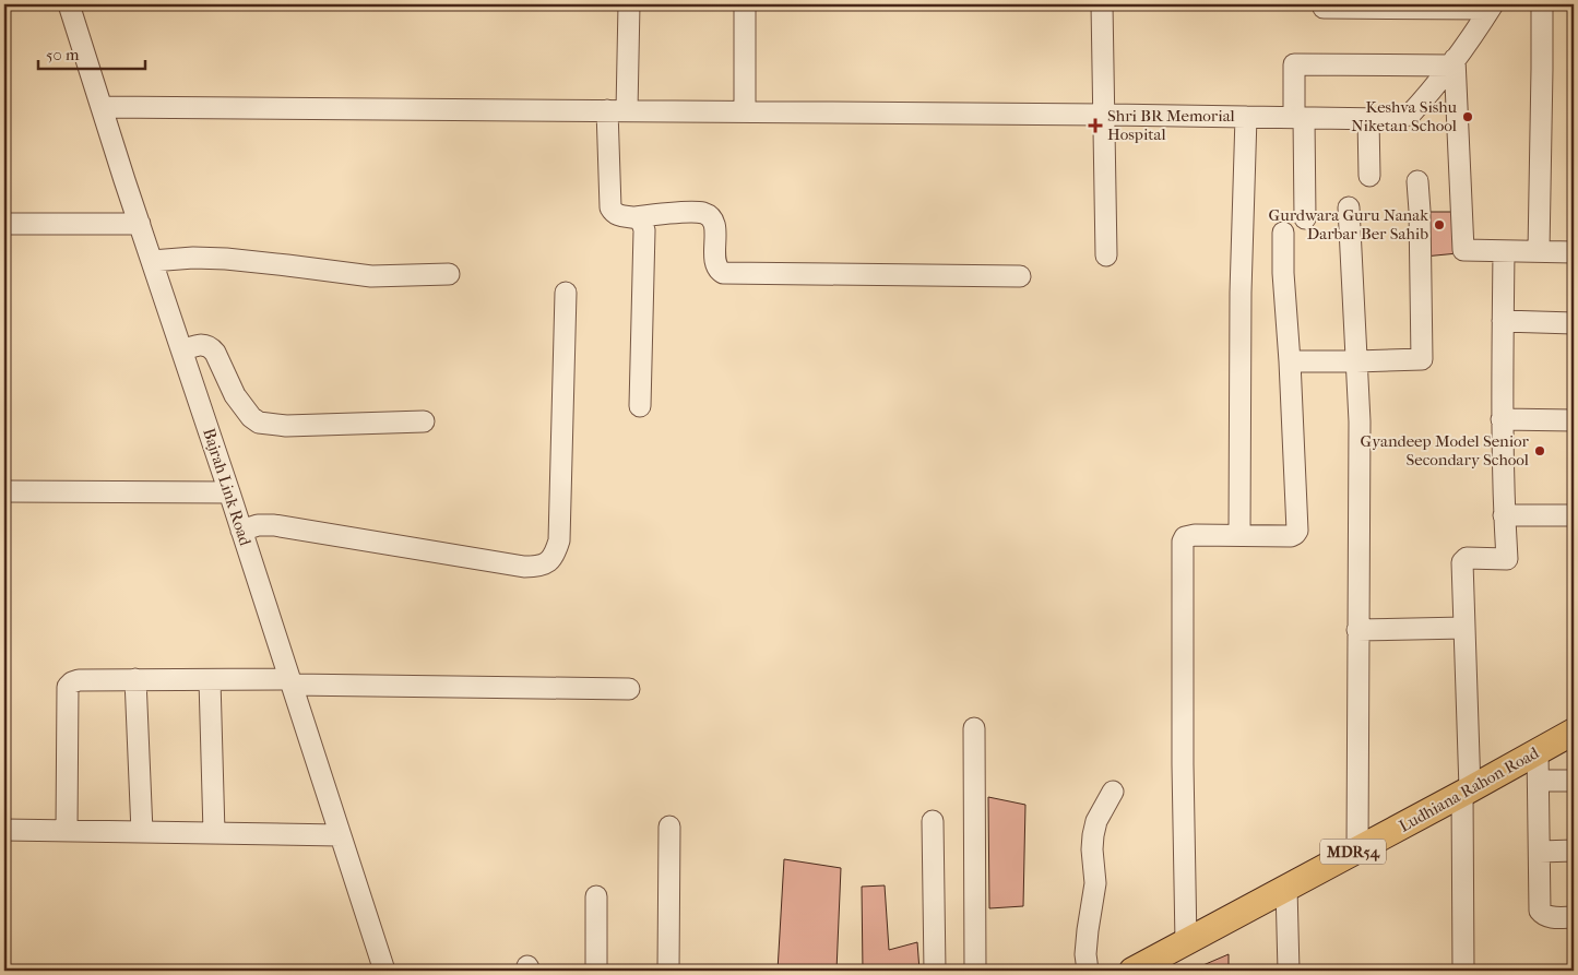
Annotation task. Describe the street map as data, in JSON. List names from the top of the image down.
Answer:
{
  "streets": {
    "main road": ["Ludhiana Rahon Road", "MDR54"],
    "street": ["Bajrah Link Road"]
  },
  "places": {
    "other": ["Keshva Sishu Niketan School", "Gurdwara Guru Nanak Darbar Ber Sahib", "Gyandeep Model Senior Secondary School"],
    "health": ["Shri BR Memorial Hospital"]
  },
  "scale_bar": "50 m"
}
